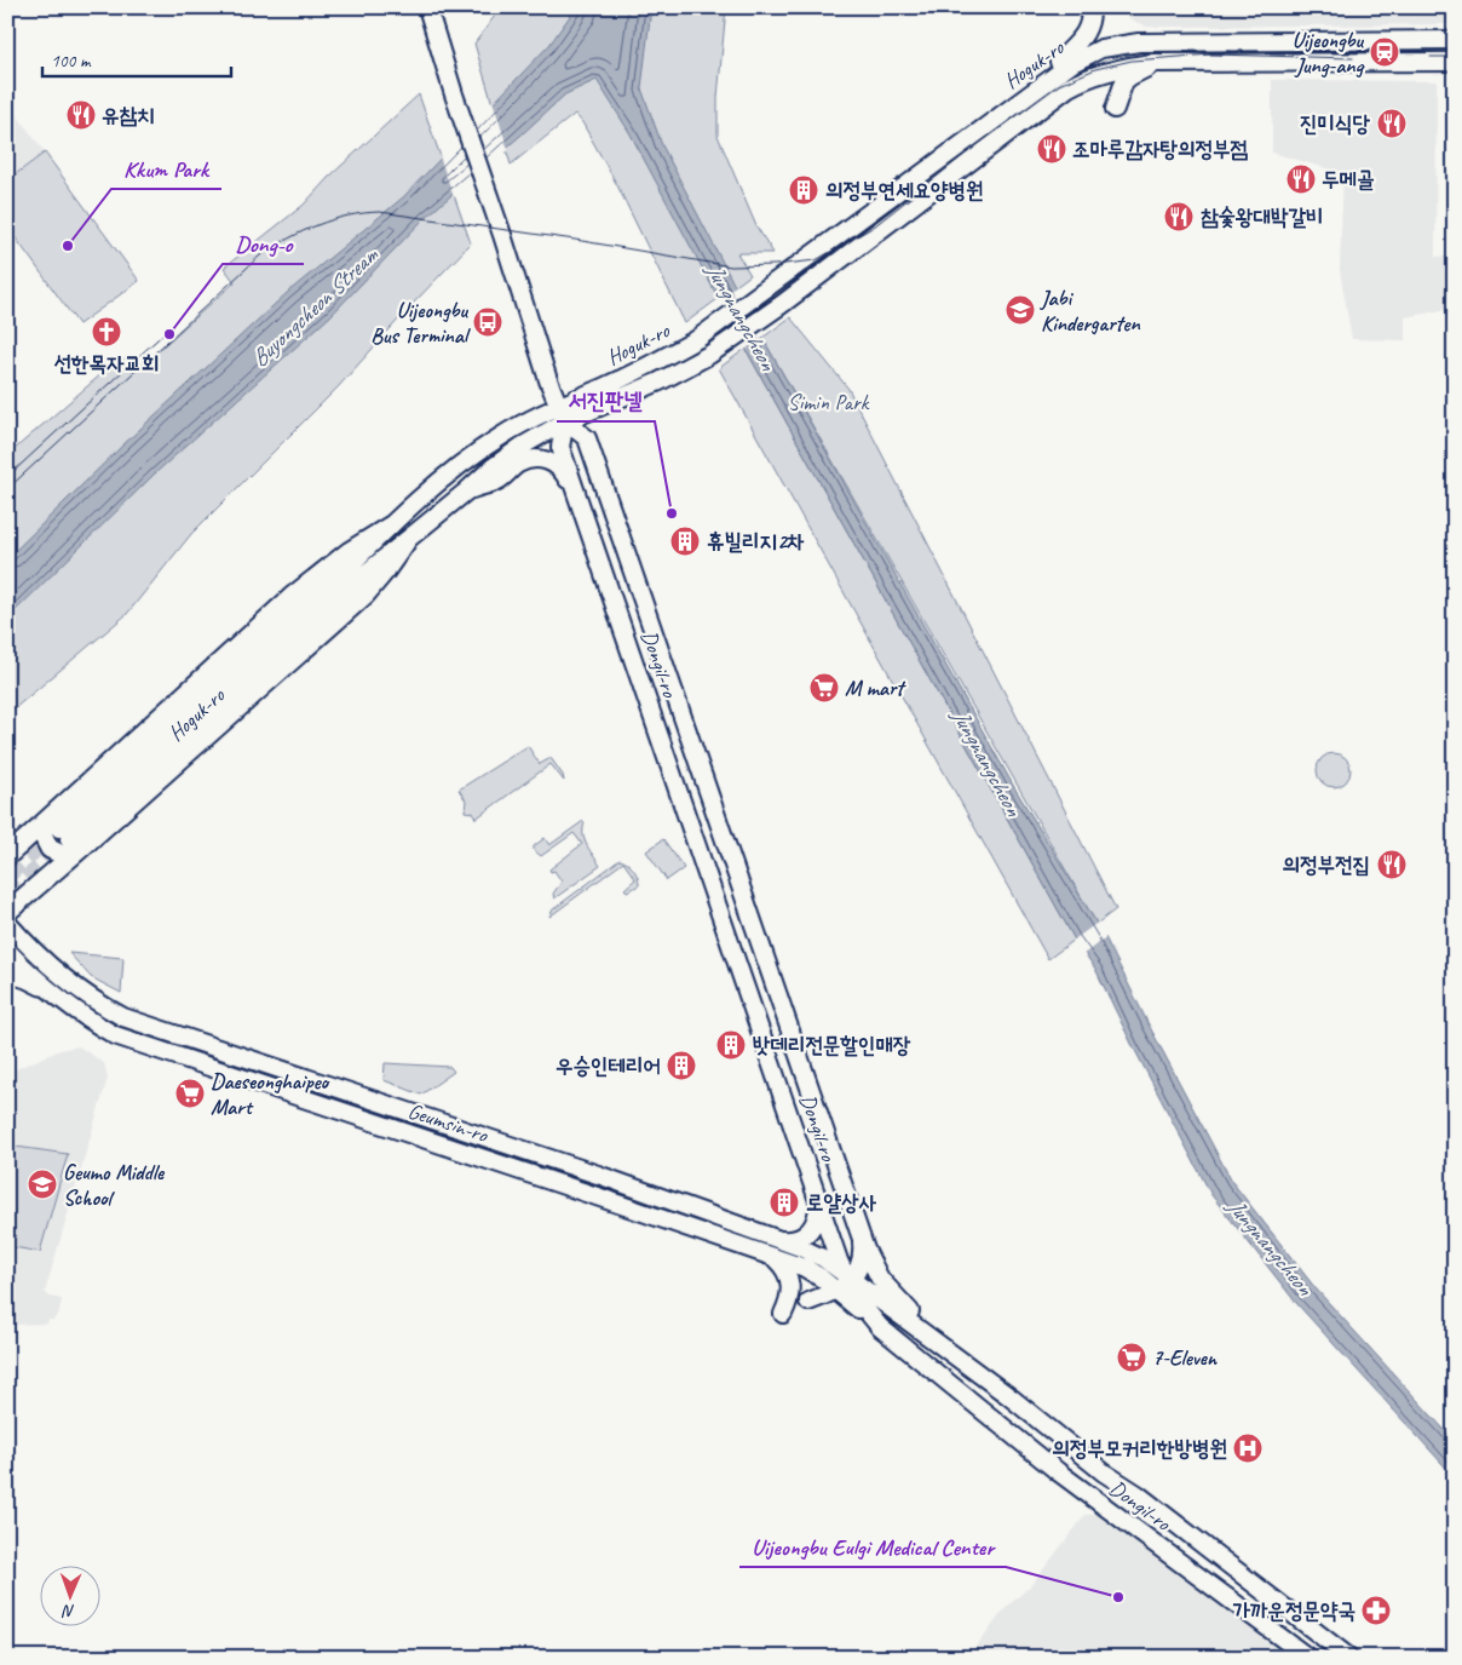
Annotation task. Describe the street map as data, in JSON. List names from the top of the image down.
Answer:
{
  "streets": {
    "main road": ["Hoguk-ro"],
    "street": ["Dongil-ro", "Geumsin-ro"]
  },
  "crossings": [
    ["Hoguk-ro", "Dongil-ro"],
    ["Dongil-ro", "Geumsin-ro"]
  ],
  "water": ["Buyongcheon Stream", "Jungnangcheon"],
  "parks": ["Simin Park"],
  "places": {
    "station": ["Uijeongbu Jung-ang"],
    "restaurant": [
      "유참치",
      "진미식당",
      "조마루감자탕의정부점",
      "두메골",
      "참숯왕대박갈비",
      "의정부전집"
    ],
    "building": [
      "의정부연세요양병원",
      "휴빌리지2차",
      "밧데리전문할인매장",
      "우승인테리어",
      "로얄상사"
    ],
    "other": [
      "Kkum Park",
      "Dong-o",
      "서진판넬",
      "Uijeongbu Eulgi Medical Center"
    ],
    "school or university": ["Jabi Kindergarten", "Geumo Middle School"],
    "bus stop": ["Uijeongbu Bus Terminal"],
    "church": ["선한목자교회"],
    "supermarket": ["M mart", "Daeseonghaipeo Mart", "7-Eleven"],
    "hospital": ["의정부모커리한방병원"],
    "pharmacy": ["가까운정문약국"]
  },
  "scale_bar": "100 m",
  "north": "bottom"
}
